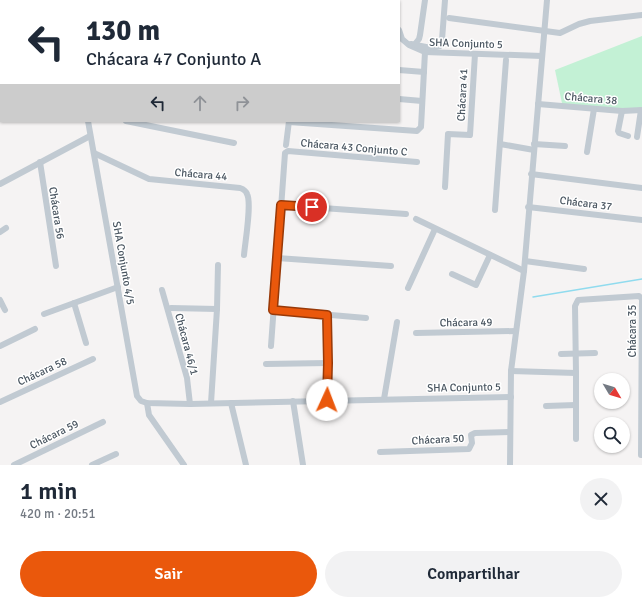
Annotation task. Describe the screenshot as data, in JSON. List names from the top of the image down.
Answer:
{
  "streets": {
    "street": [
      "SHA Conjunto 5",
      "Chácara 41",
      "Chácara 38",
      "Chácara 43 Conjunto C",
      "Chácara 44",
      "Chácara 37",
      "Chácara 56",
      "SHA Conjunto 4/5",
      "Chácara 49",
      "Chácara 35",
      "Chácara 46/1",
      "Chácara 58",
      "Chácara 59",
      "Chácara 50"
    ]
  },
  "crossings": [
    ["SHA Conjunto 5", "Chácara 41"],
    ["SHA Conjunto 5", "Chácara 38"],
    ["SHA Conjunto 5", "Chácara 37"],
    ["SHA Conjunto 5", "SHA Conjunto 4/5"],
    ["SHA Conjunto 5", "Chácara 49"],
    ["SHA Conjunto 5", "Chácara 46/1"],
    ["Chácara 44", "SHA Conjunto 4/5"]
  ],
  "north": "bottom right",
  "page": {
    "turn": ["130 m", "Chácara 47 Conjunto A"],
    "heading": ["1 min", "420 m · 20:51"],
    "buttons": ["Sair", "Compartilhar"]
  }
}
